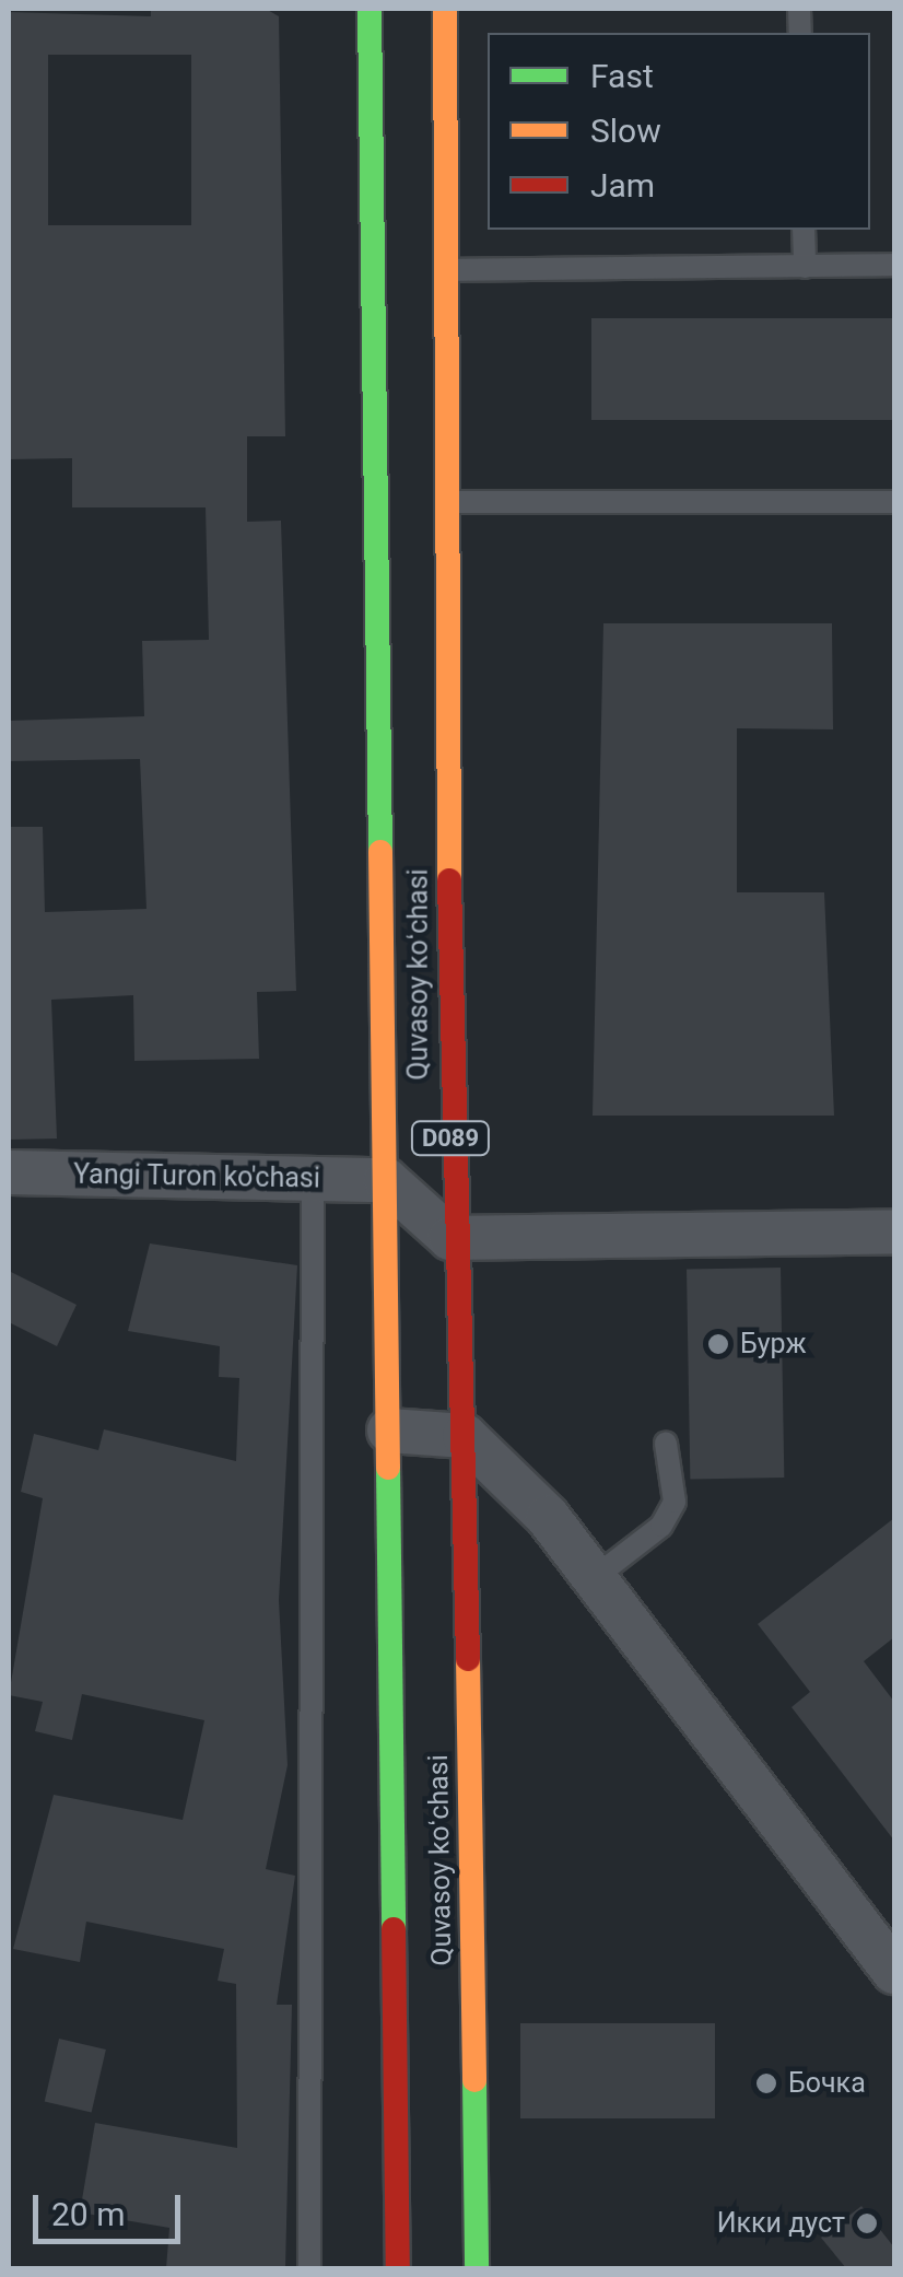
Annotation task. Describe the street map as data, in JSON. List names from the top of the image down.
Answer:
{
  "streets": {
    "main road": ["Quvasoy koʻchasi", "D089"],
    "street": ["Yangi Turon ko'chasi"]
  },
  "crossings": [
    ["Quvasoy koʻchasi", "Yangi Turon ko'chasi"]
  ],
  "places": ["Бурж", "Бочка", "Икки дуст"],
  "legend": ["Fast", "Slow", "Jam"],
  "scale_bar": "20 m"
}
